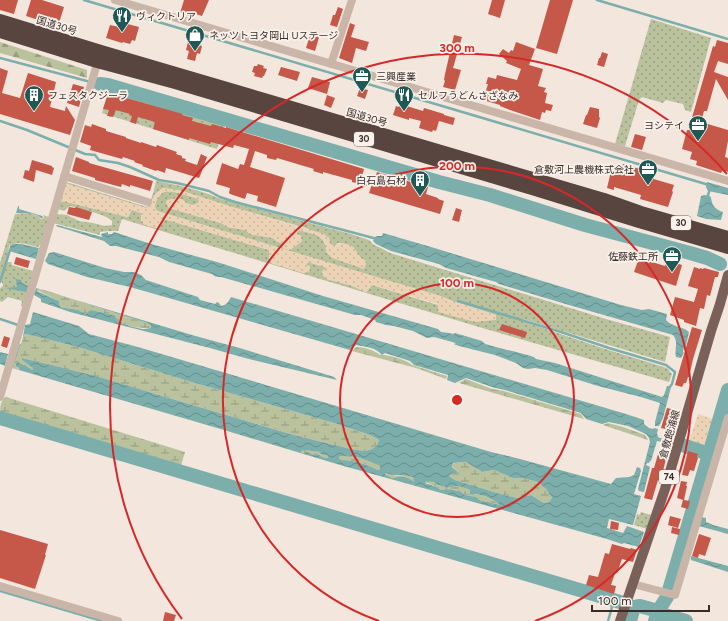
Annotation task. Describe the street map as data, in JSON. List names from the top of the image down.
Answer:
{
  "streets": {
    "highway": ["国道30号", "30"],
    "main road": ["倉敷飽浦線", "74"]
  },
  "places": {
    "restaurant": ["ヴィクトリア", "セルフうどんさざなみ"],
    "shop": ["ネッツトヨタ岡山 Uステージ"],
    "office": [
      "三興産業",
      "ヨシテイ",
      "倉敷河上農機株式会社",
      "佐藤鉄工所"
    ],
    "building": ["フェスタクジーラ", "白石島石材"]
  },
  "scale_bar": "100 m",
  "rings": ["300 m", "200 m", "100 m"]
}
